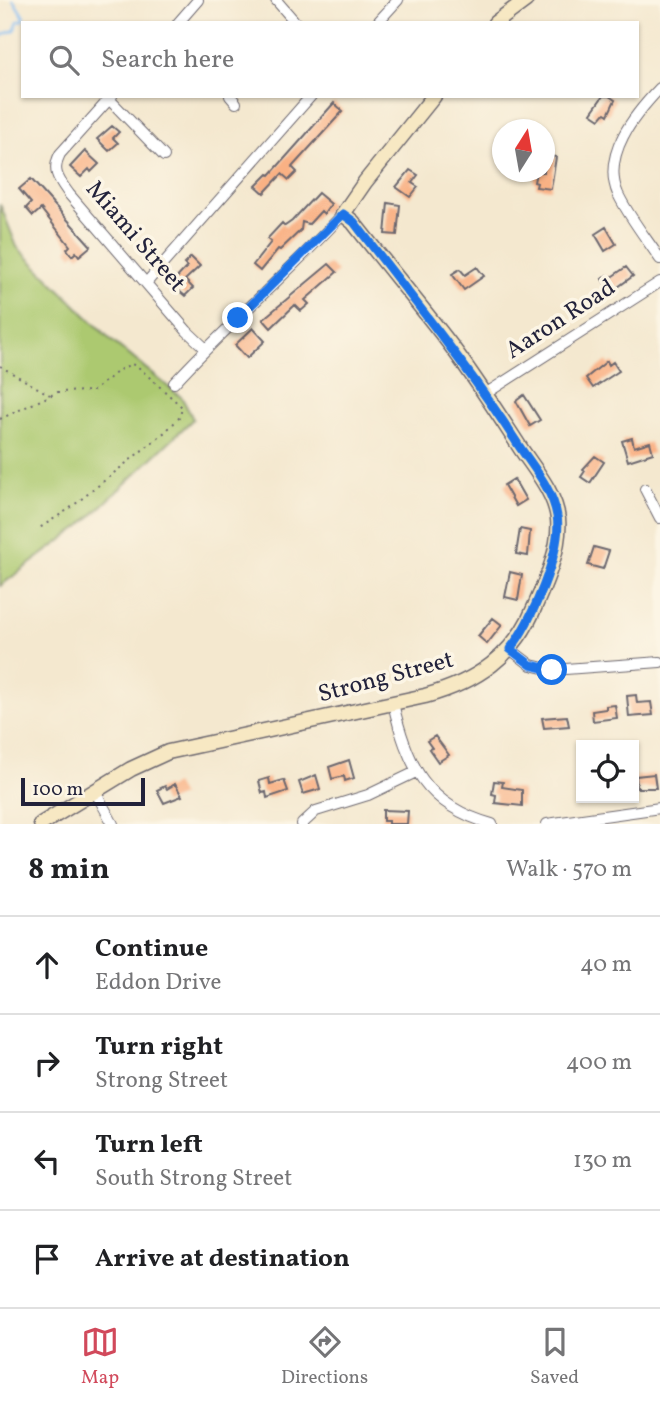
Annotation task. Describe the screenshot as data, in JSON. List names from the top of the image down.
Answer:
{
  "streets": {
    "street": ["Miami Street", "Aaron Road", "Strong Street"]
  },
  "crossings": [
    ["Aaron Road", "Strong Street"]
  ],
  "scale_bar": "100 m",
  "north": "top",
  "page": {
    "search": "Search here",
    "scale": "100 m",
    "heading": ["8 min", "Walk · 570 m"],
    "list": [
      ["Continue", "Eddon Drive", "40 m"],
      ["Turn right", "Strong Street", "400 m"],
      ["Turn left", "South Strong Street", "130 m"],
      "Arrive at destination"
    ],
    "nav": ["Map", "Directions", "Saved"]
  }
}
